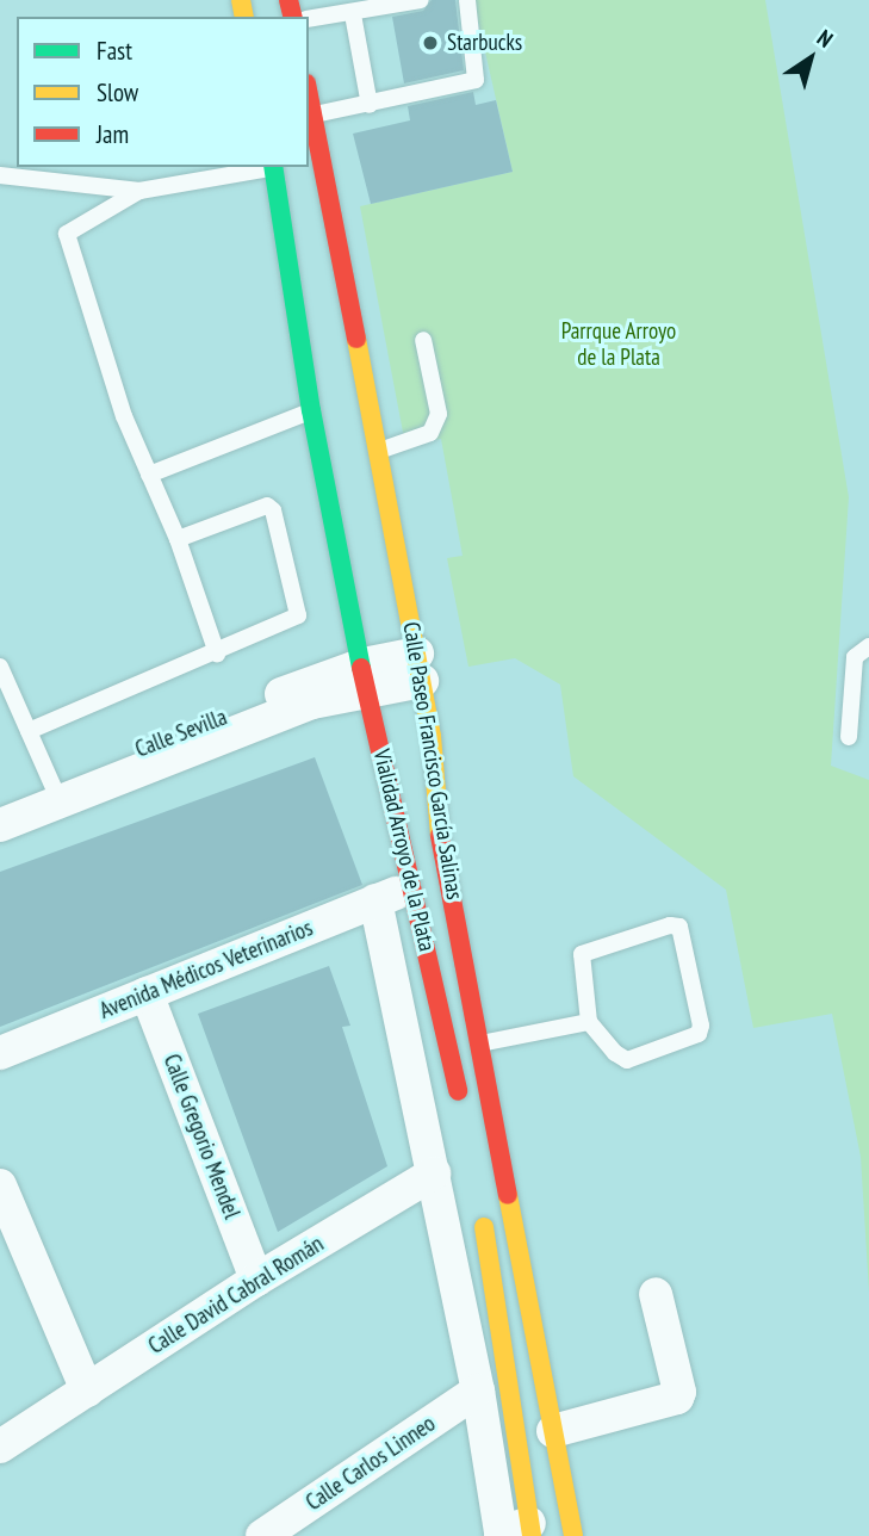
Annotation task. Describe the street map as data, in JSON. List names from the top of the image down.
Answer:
{
  "streets": {
    "main road": ["Calle Paseo Francisco García Salinas", "Vialidad Arroyo de la Plata"],
    "street": [
      "Calle Sevilla",
      "Avenida Médicos Veterinarios",
      "Calle Gregorio Mendel",
      "Calle David Cabral Román",
      "Calle Carlos Linneo"
    ]
  },
  "crossings": [
    ["Calle Sevilla", "Calle Paseo Francisco García Salinas"],
    ["Calle Sevilla", "Vialidad Arroyo de la Plata"],
    ["Calle Paseo Francisco García Salinas", "Avenida Médicos Veterinarios"],
    ["Vialidad Arroyo de la Plata", "Avenida Médicos Veterinarios"],
    ["Avenida Médicos Veterinarios", "Calle Gregorio Mendel"],
    ["Calle Gregorio Mendel", "Calle David Cabral Román"]
  ],
  "parks": ["Parrque Arroyo de la Plata"],
  "places": ["Starbucks"],
  "legend": ["Fast", "Slow", "Jam"],
  "north": "top right"
}
